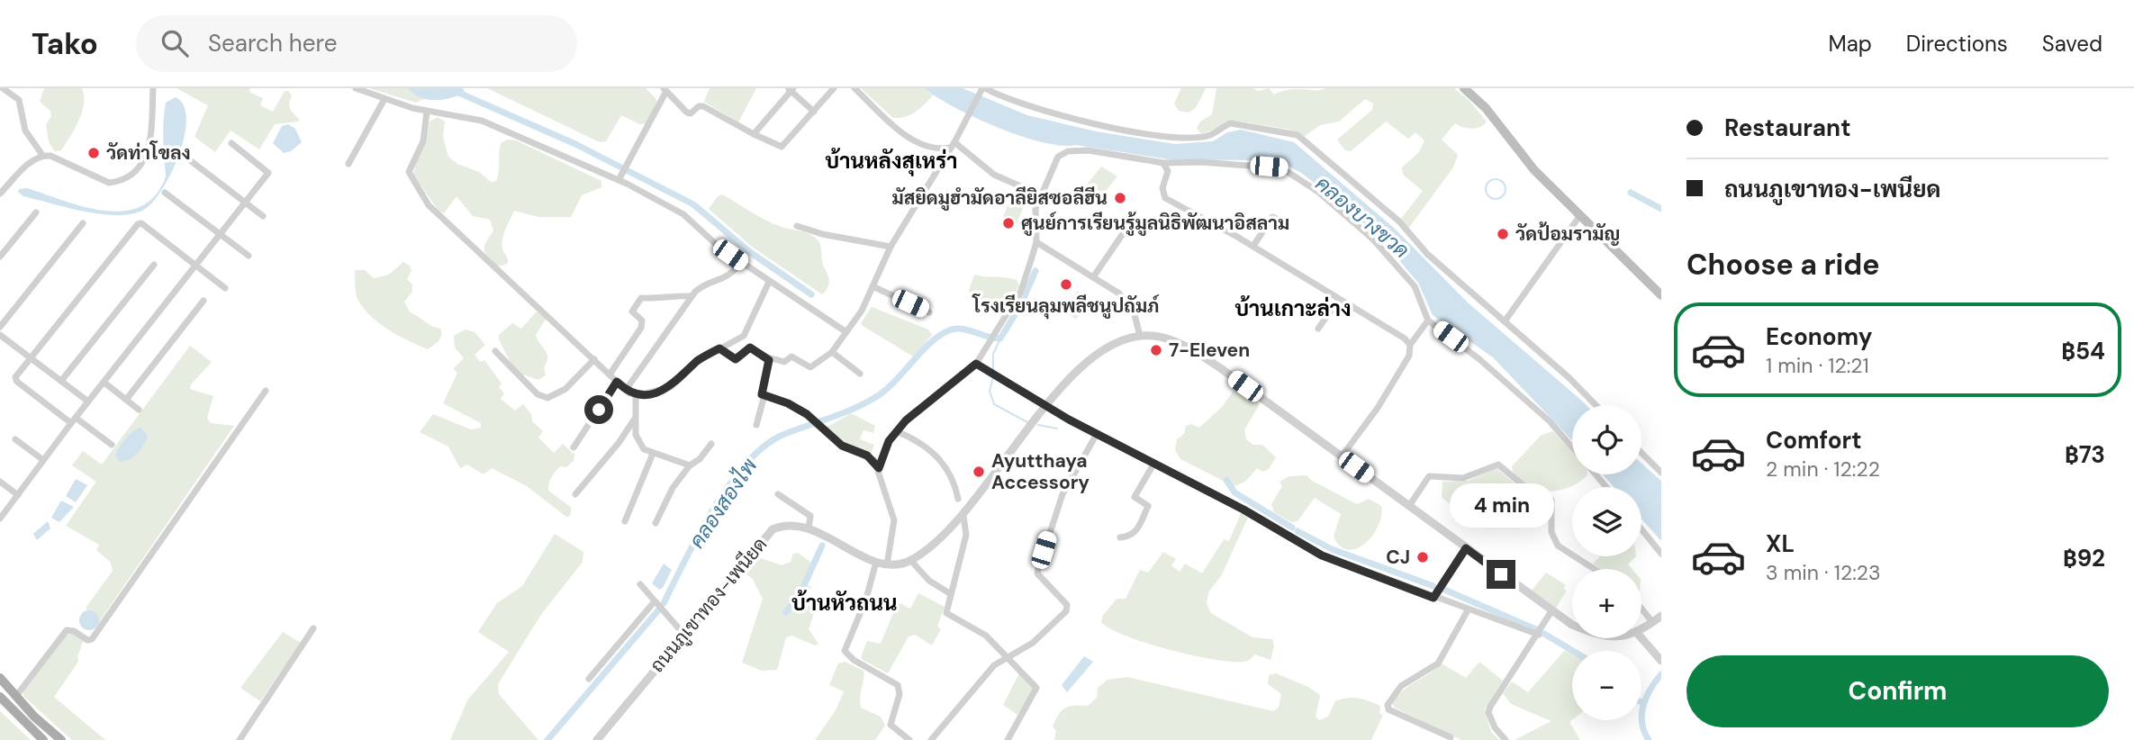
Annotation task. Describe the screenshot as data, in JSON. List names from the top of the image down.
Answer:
{
  "streets": {
    "street": ["ถนนภูเขาทอง-เพนียด"]
  },
  "districts": ["บ้านหลังสุเหร่า", "บ้านเกาะล่าง", "บ้านหัวถนน"],
  "water": ["คลองบางขวด", "คลองสองไพ"],
  "places": [
    "วัดท่าโขลง",
    "มัสยิดมูฮำมัดอาลียิสซอลีฮีน",
    "ศูนย์การเรียนรู้มูลนิธิพัฒนาอิสลาม",
    "วัดป้อมรามัญ",
    "โรงเรียนลุมพลีชนูปถัมภ์",
    "7-Eleven",
    "Ayutthaya Accessory",
    "CJ"
  ],
  "page": {
    "header": "Tako",
    "search": "Search here",
    "nav": ["Map", "Directions", "Saved"],
    "banner": ["Restaurant", "ถนนภูเขาทอง-เพนียด"],
    "heading": "Choose a ride",
    "list": [
      {
        "name": "Economy",
        "note": "1 min · 12:21",
        "value": "฿54"
      },
      {
        "name": "Comfort",
        "note": "2 min · 12:22",
        "value": "฿73"
      },
      {
        "name": "XL",
        "note": "3 min · 12:23",
        "value": "฿92"
      }
    ],
    "map_buttons": ["+", "−"],
    "bubble": "4 min",
    "buttons": "Confirm"
  }
}
